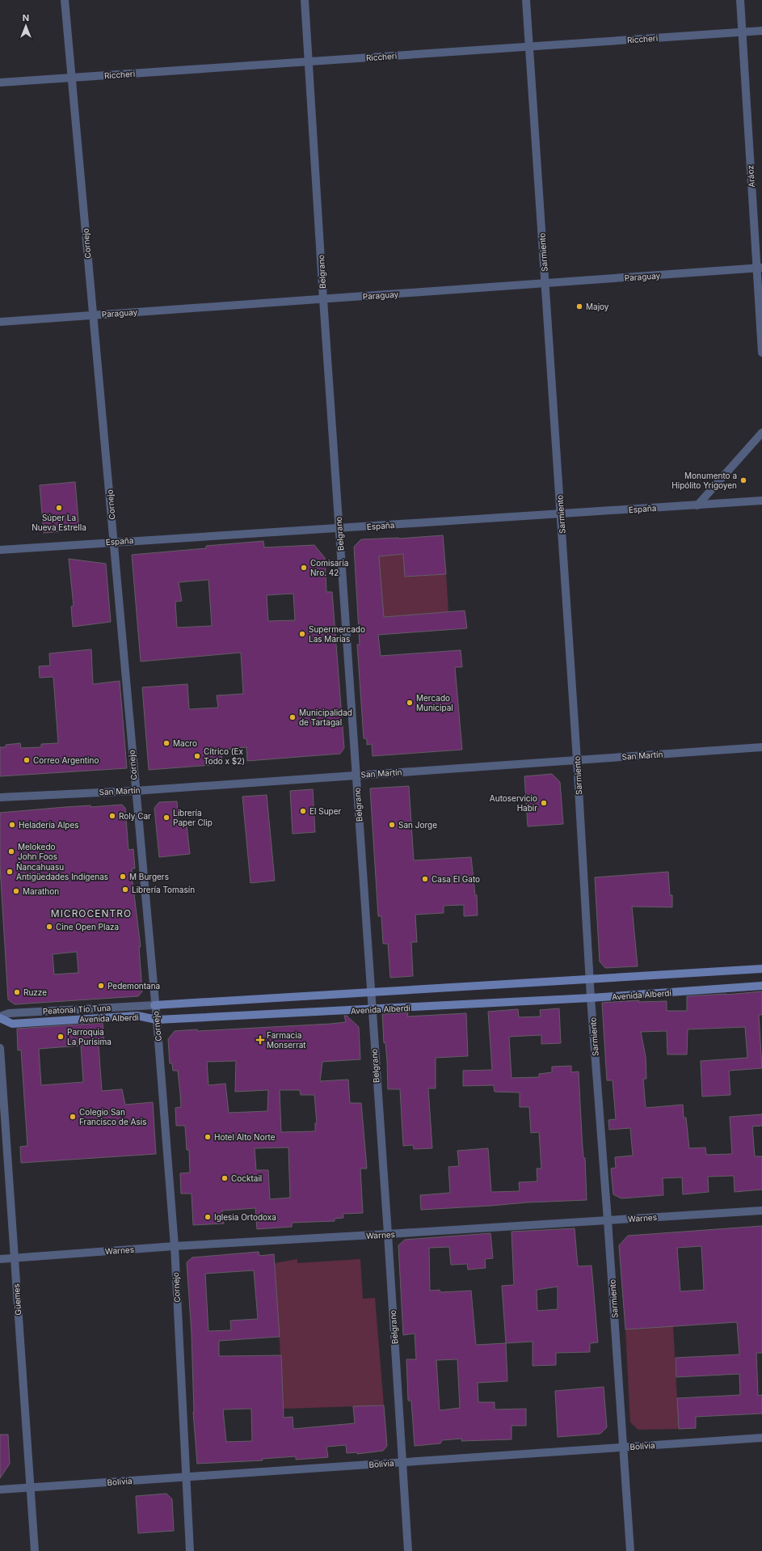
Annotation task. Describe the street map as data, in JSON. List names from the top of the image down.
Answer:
{
  "streets": {
    "main road": ["Avenida Alberdi"],
    "street": [
      "Riccheri",
      "Aráoz",
      "Cornejo",
      "Sarmiento",
      "Belgrano",
      "Paraguay",
      "España",
      "San Martín",
      "Peatonal Tío Tuna",
      "Warnes",
      "Güemes",
      "Bolivia"
    ]
  },
  "crossings": [
    ["Riccheri", "Aráoz"],
    ["Riccheri", "Cornejo"],
    ["Riccheri", "Sarmiento"],
    ["Riccheri", "Belgrano"],
    ["Aráoz", "Paraguay"],
    ["Cornejo", "Paraguay"],
    ["Cornejo", "España"],
    ["Cornejo", "San Martín"],
    ["Cornejo", "Avenida Alberdi"],
    ["Cornejo", "Peatonal Tío Tuna"],
    ["Cornejo", "Warnes"],
    ["Cornejo", "Bolivia"],
    ["Sarmiento", "Paraguay"],
    ["Sarmiento", "España"],
    ["Sarmiento", "San Martín"],
    ["Sarmiento", "Avenida Alberdi"],
    ["Sarmiento", "Warnes"],
    ["Sarmiento", "Bolivia"],
    ["Belgrano", "Paraguay"],
    ["Belgrano", "España"],
    ["Belgrano", "San Martín"],
    ["Belgrano", "Avenida Alberdi"],
    ["Belgrano", "Warnes"],
    ["Belgrano", "Bolivia"],
    ["Avenida Alberdi", "Peatonal Tío Tuna"],
    ["Warnes", "Güemes"],
    ["Güemes", "Bolivia"]
  ],
  "districts": ["MICROCENTRO"],
  "places": {
    "other": [
      "Majoy",
      "Monumento a Hipólito Yrigoyen",
      "Súper La Nueva Estrella",
      "Comisaría Nro. 42",
      "Supermercado Las Marías",
      "Mercado Municipal",
      "Municipalidad de Tartagal",
      "Macro",
      "Cítrico (Ex Todo x $2)",
      "Correo Argentino",
      "Autoservicio Habir",
      "El Super",
      "Roly Car",
      "Librería Paper Clip",
      "Heladería Alpes",
      "San Jorge",
      "Melokedo John Foos",
      "Ñancahuasu Antigüedades Indígenas",
      "M Burgers",
      "Casa El Gato",
      "Librería Tomasín",
      "Marathon",
      "Cine Open Plaza",
      "Pedemontana",
      "Ruzze",
      "Parroquia La Purísima",
      "Colegio San Francisco de Asis",
      "Hotel Alto Norte",
      "Cocktail",
      "Iglesia Ortodoxa"
    ],
    "health": ["Farmacia Monserrat"]
  },
  "north": "top"
}
